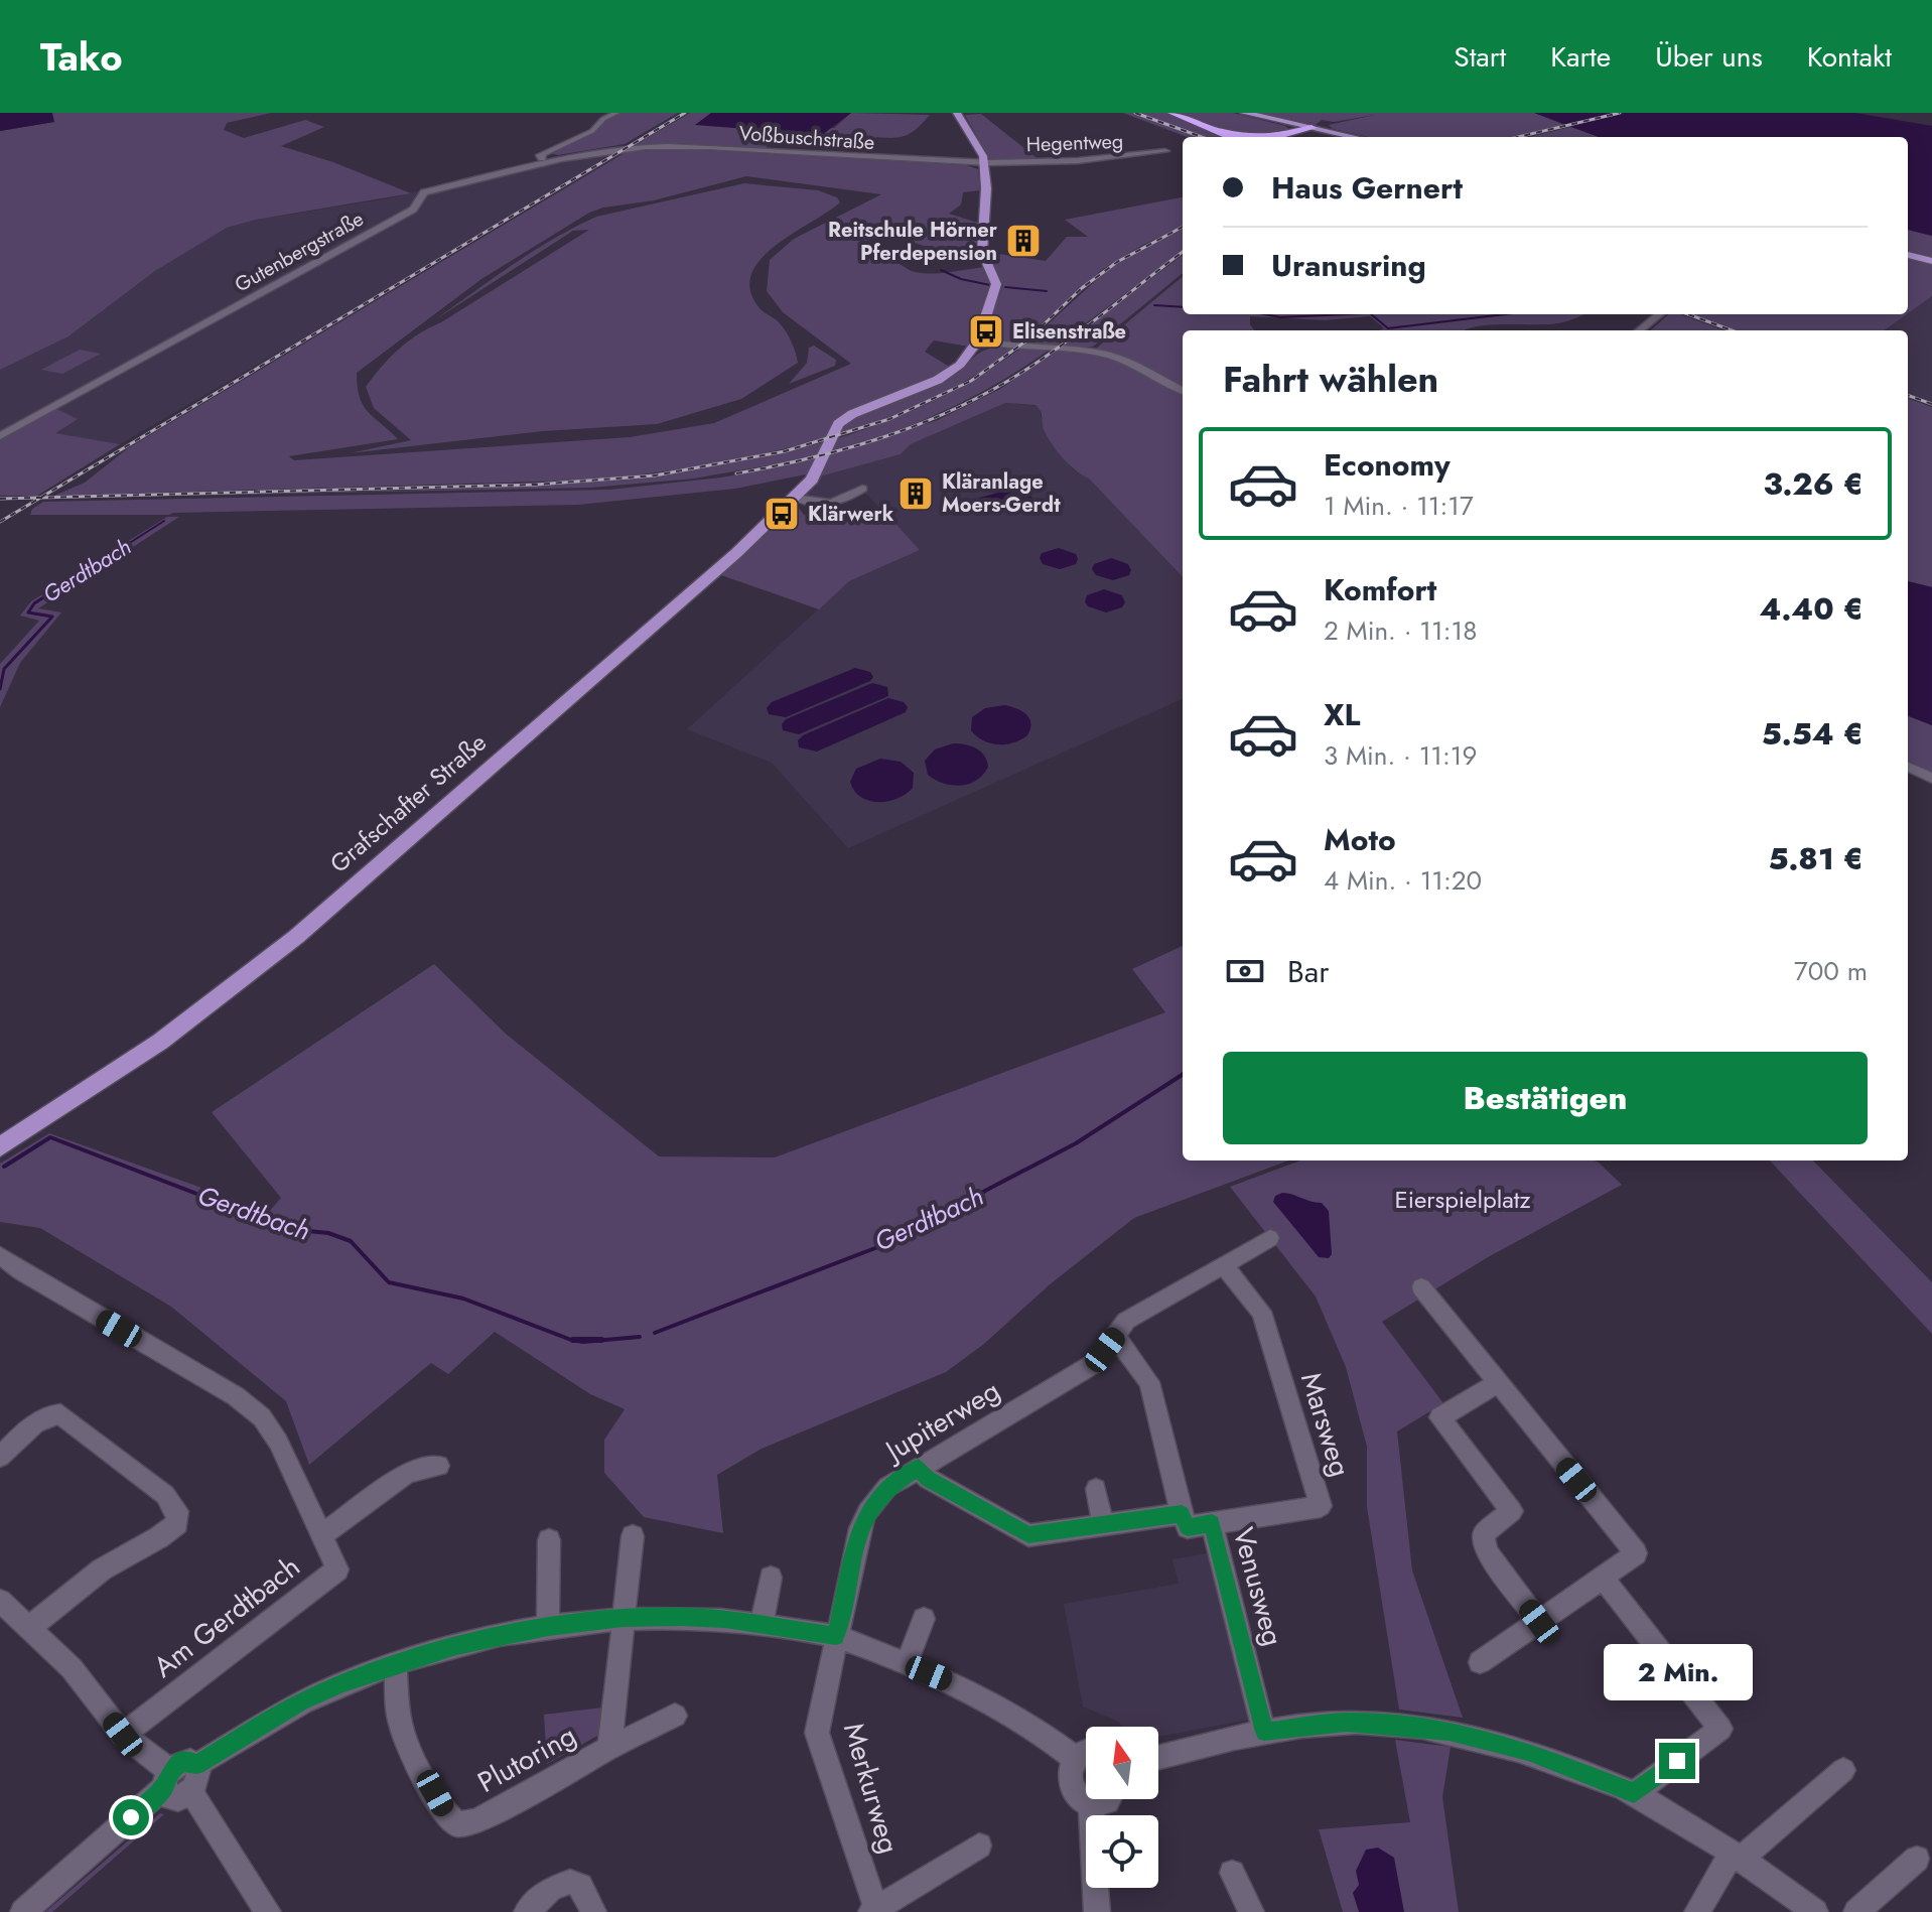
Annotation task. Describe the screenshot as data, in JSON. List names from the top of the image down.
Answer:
{
  "streets": {
    "main road": ["Grafschafter Straße"],
    "street": [
      "Voßbuschstraße",
      "Hegentweg",
      "Gutenbergstraße",
      "Jupiterweg",
      "Marsweg",
      "Venusweg",
      "Am Gerdtbach",
      "Plutoring",
      "Merkurweg"
    ]
  },
  "crossings": [
    ["Voßbuschstraße", "Hegentweg"],
    ["Voßbuschstraße", "Gutenbergstraße"],
    ["Voßbuschstraße", "Grafschafter Straße"],
    ["Hegentweg", "Grafschafter Straße"],
    ["Jupiterweg", "Marsweg"],
    ["Jupiterweg", "Venusweg"],
    ["Jupiterweg", "Merkurweg"],
    ["Marsweg", "Venusweg"]
  ],
  "water": ["Gerdtbach"],
  "parks": ["Eierspielplatz"],
  "places": {
    "building": ["Reitschule Hörner Pferdepension", "Kläranlage Moers-Gerdt"],
    "bus stop": ["Elisenstraße", "Klärwerk"]
  },
  "north": "top",
  "page": {
    "header": "Tako",
    "nav": [
      "Start",
      "Karte",
      "Über uns",
      "Kontakt"
    ],
    "banner": ["Haus Gernert", "Uranusring"],
    "heading": "Fahrt wählen",
    "list": [
      {
        "name": "Economy",
        "note": "1 Min. · 11:17",
        "value": "3.26 €"
      },
      {
        "name": "Komfort",
        "note": "2 Min. · 11:18",
        "value": "4.40 €"
      },
      {
        "name": "XL",
        "note": "3 Min. · 11:19",
        "value": "5.54 €"
      },
      {
        "name": "Moto",
        "note": "4 Min. · 11:20",
        "value": "5.81 €"
      }
    ],
    "pay": ["Bar", "700 m"],
    "buttons": "Bestätigen",
    "bubble": "2 Min."
  }
}
